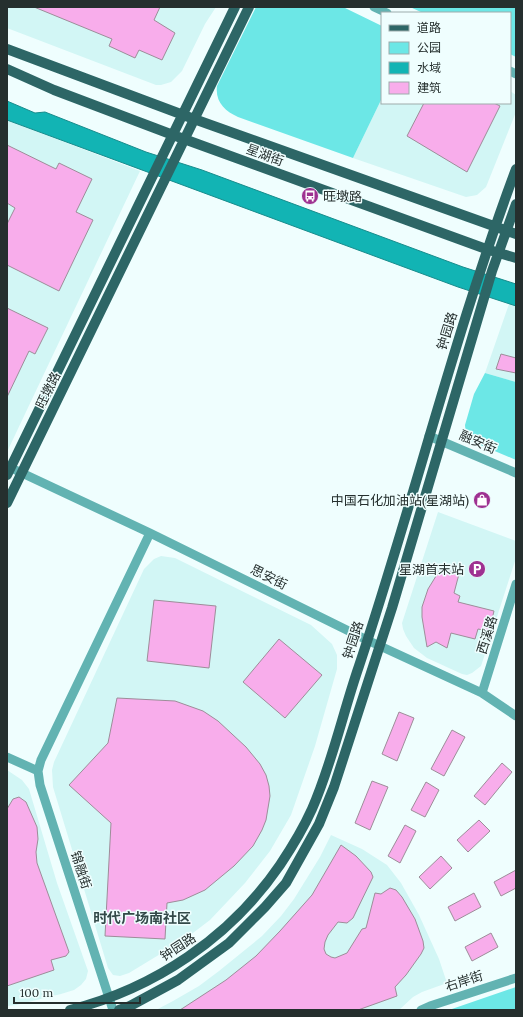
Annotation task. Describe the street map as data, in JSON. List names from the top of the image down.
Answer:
{
  "streets": {
    "main road": ["星湖街", "钟园路", "旺墩路"],
    "street": [
      "融安街",
      "思安街",
      "西溪路",
      "锦融街",
      "右岸街"
    ]
  },
  "crossings": [
    ["星湖街", "钟园路"],
    ["星湖街", "旺墩路"],
    ["钟园路", "融安街"],
    ["钟园路", "思安街"],
    ["钟园路", "锦融街"],
    ["旺墩路", "思安街"],
    ["思安街", "西溪路"]
  ],
  "districts": ["时代广场南社区"],
  "places": {
    "bus stop": ["旺墩路"],
    "shop": ["中国石化加油站(星湖站)"],
    "parking": ["星湖首末站"]
  },
  "legend": [
    "道路",
    "公园",
    "水域",
    "建筑"
  ],
  "scale_bar": "100 m"
}
